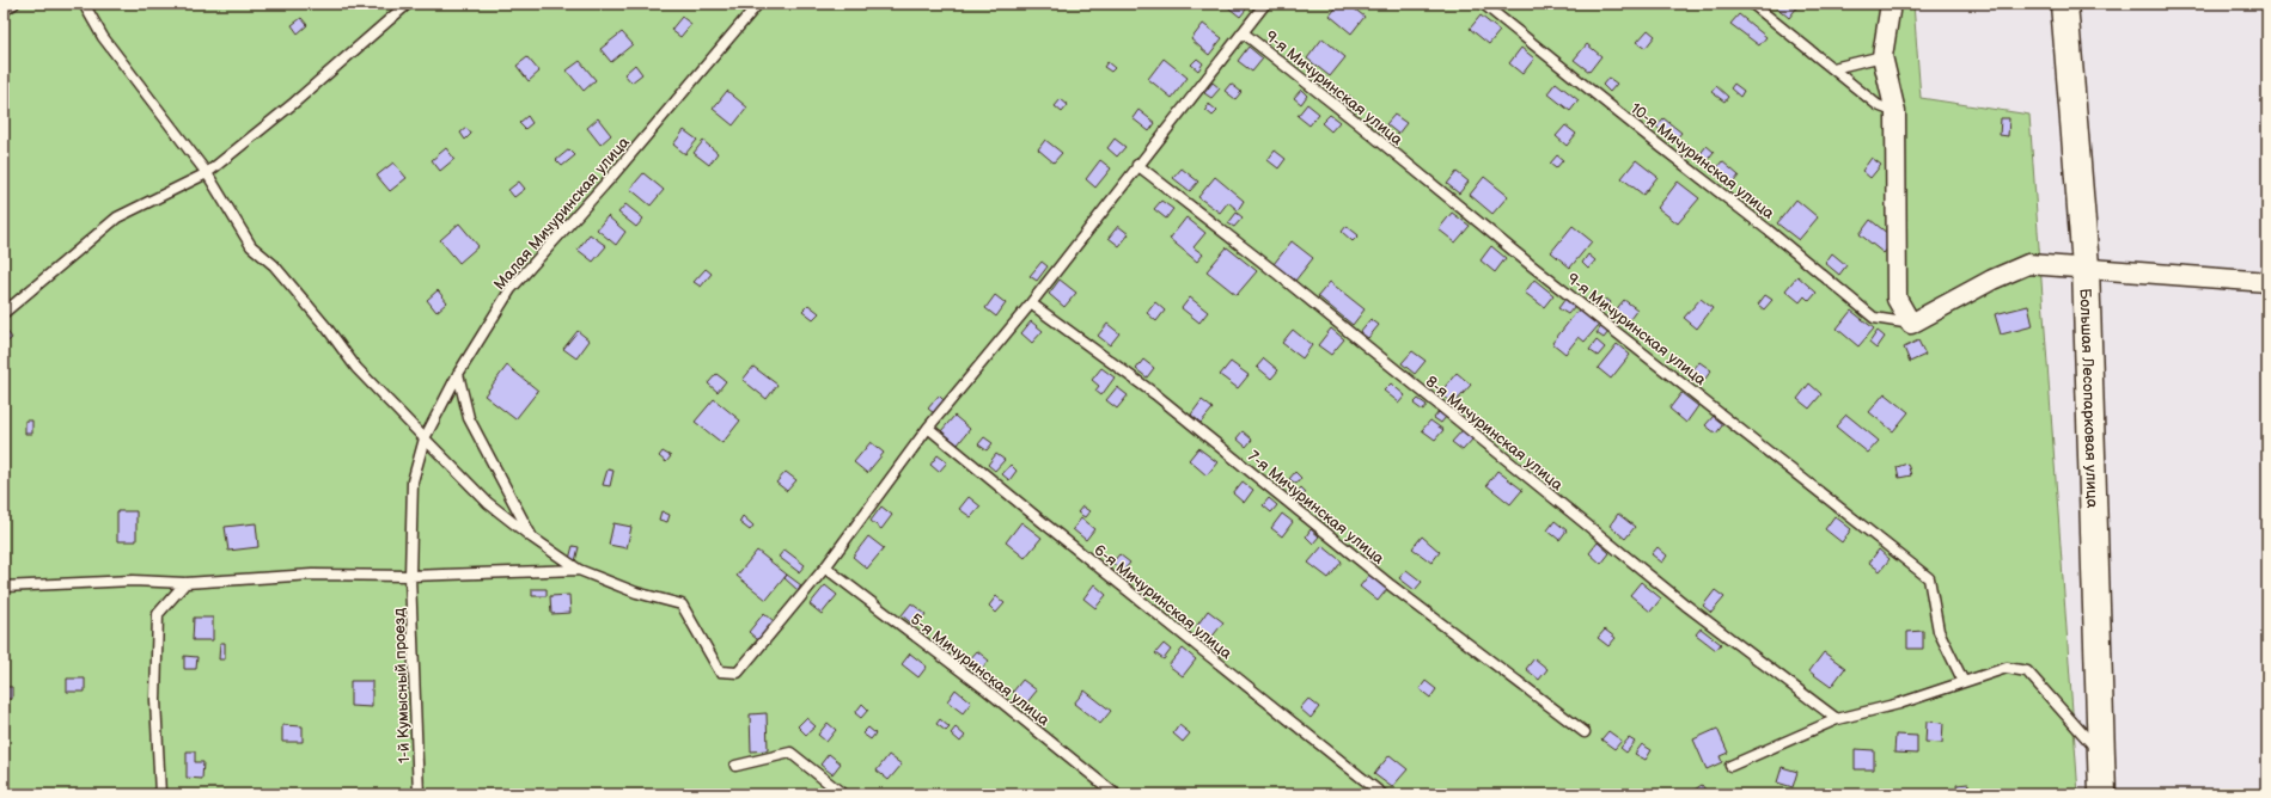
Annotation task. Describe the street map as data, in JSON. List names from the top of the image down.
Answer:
{
  "streets": {
    "main road": ["Большая Лесопарковая улица"],
    "lane": [
      "9-я Мичуринская улица",
      "10-я Мичуринская улица",
      "Малая Мичуринская улица",
      "8-я Мичуринская улица",
      "7-я Мичуринская улица",
      "6-я Мичуринская улица",
      "5-я Мичуринская улица",
      "1-й Кумысный проезд"
    ]
  },
  "crossings": [
    ["Малая Мичуринская улица", "1-й Кумысный проезд"]
  ]
}
